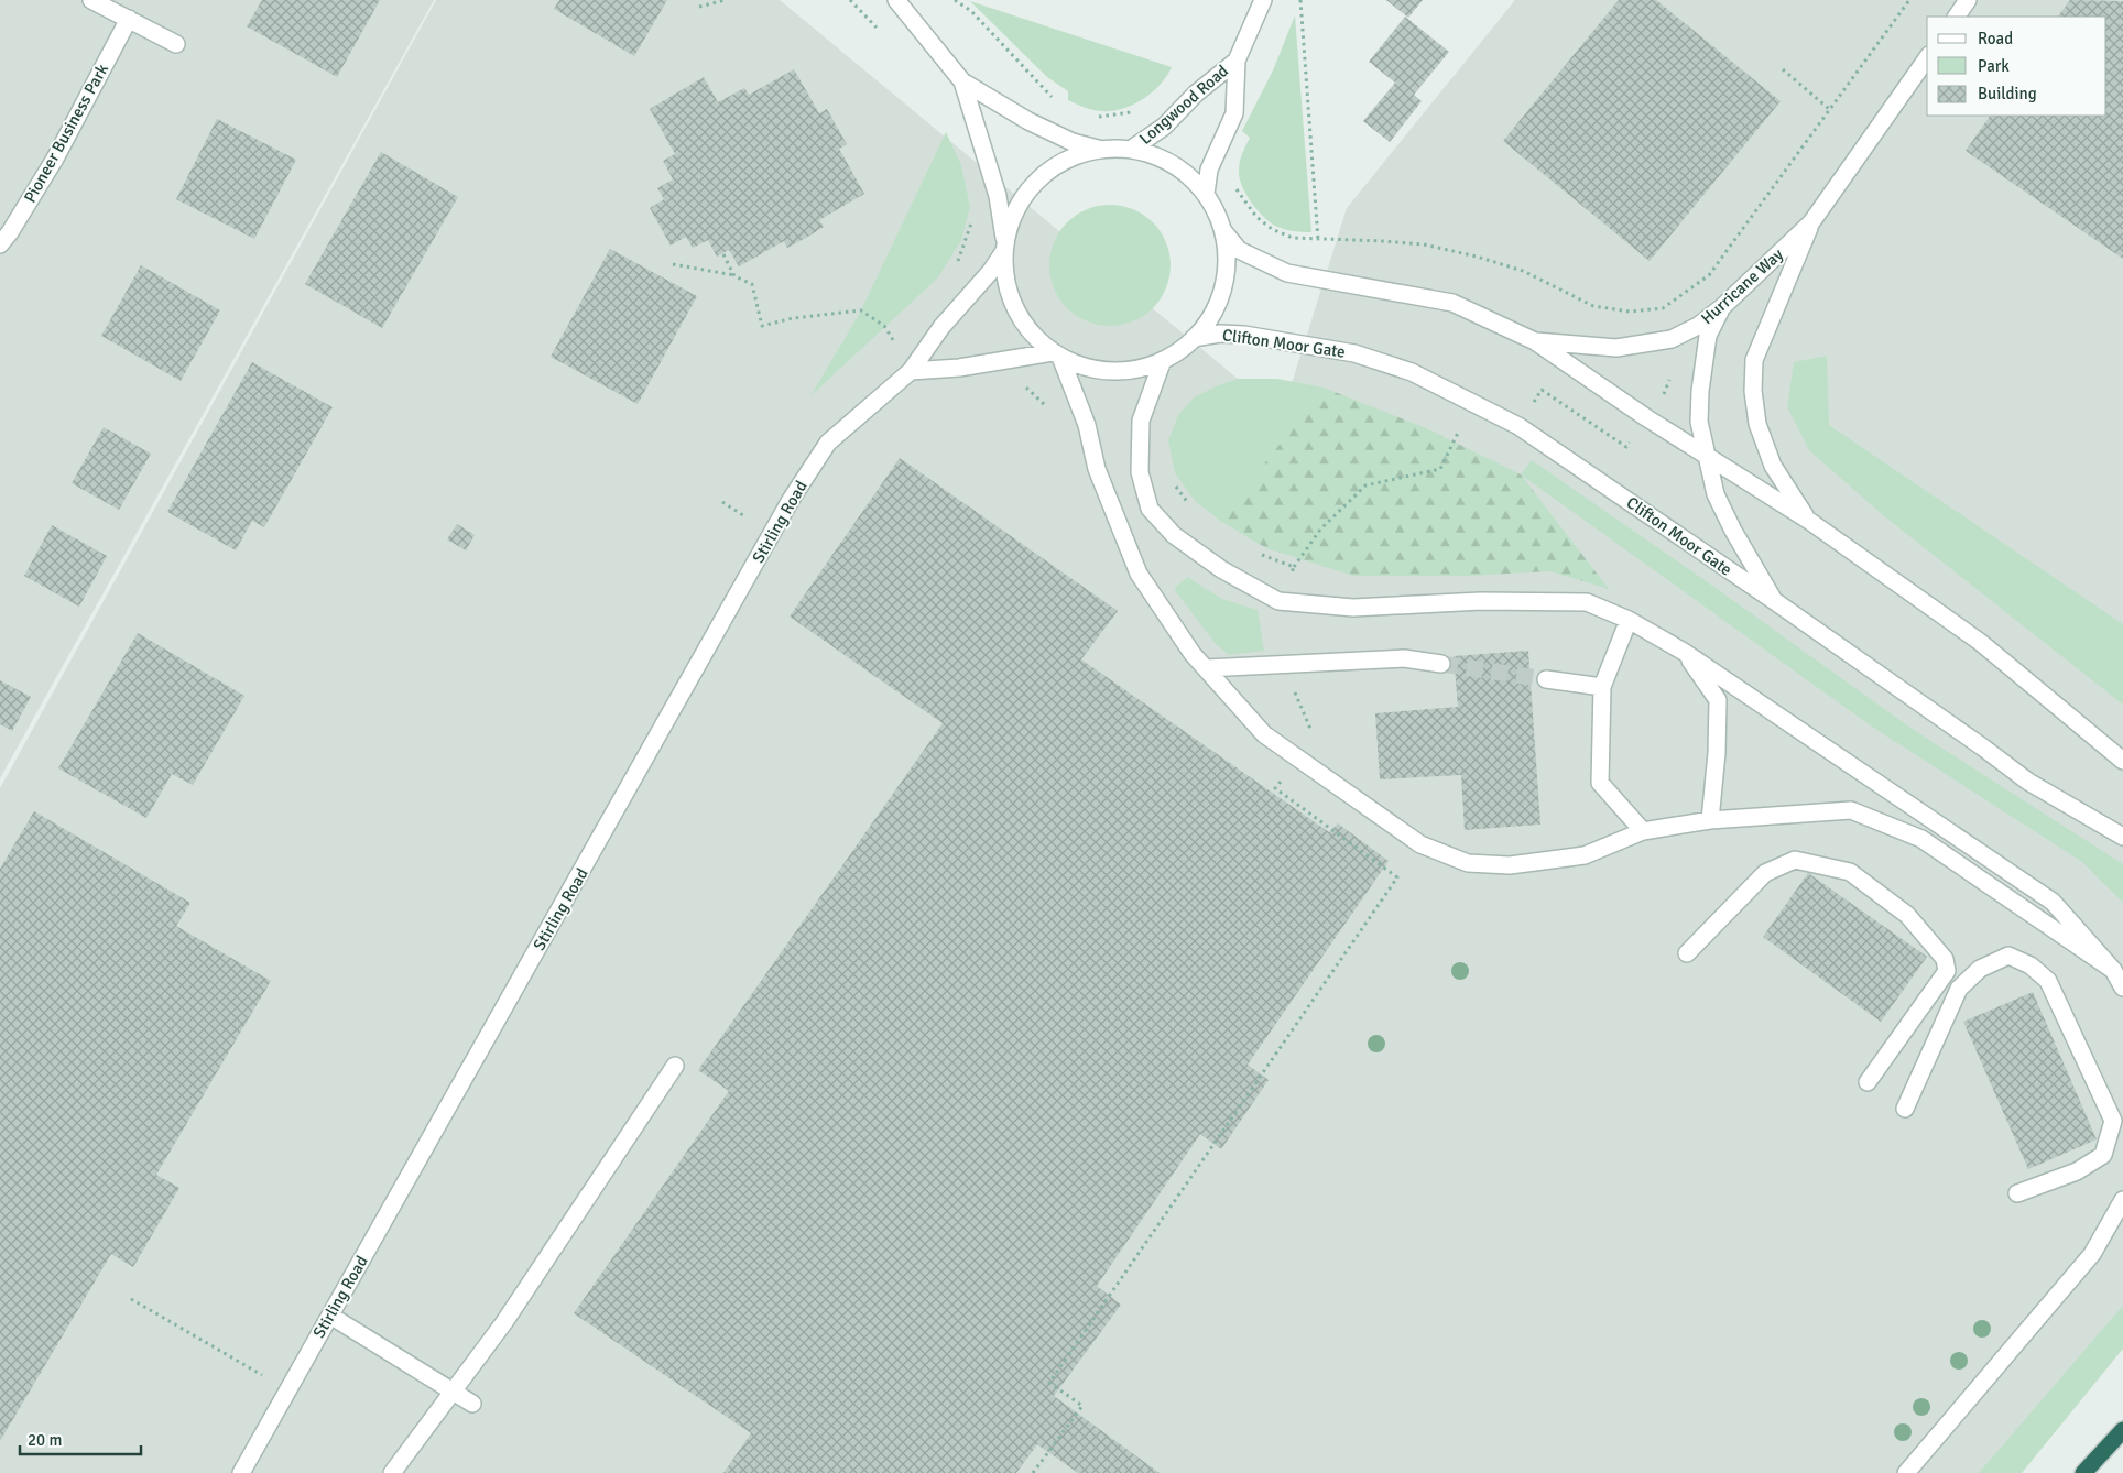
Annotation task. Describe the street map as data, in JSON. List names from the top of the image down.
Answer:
{
  "streets": {
    "street": [
      "Longwood Road",
      "Pioneer Business Park",
      "Hurricane Way",
      "Clifton Moor Gate",
      "Stirling Road"
    ]
  },
  "legend": ["Road", "Park", "Building"],
  "scale_bar": "20 m"
}
